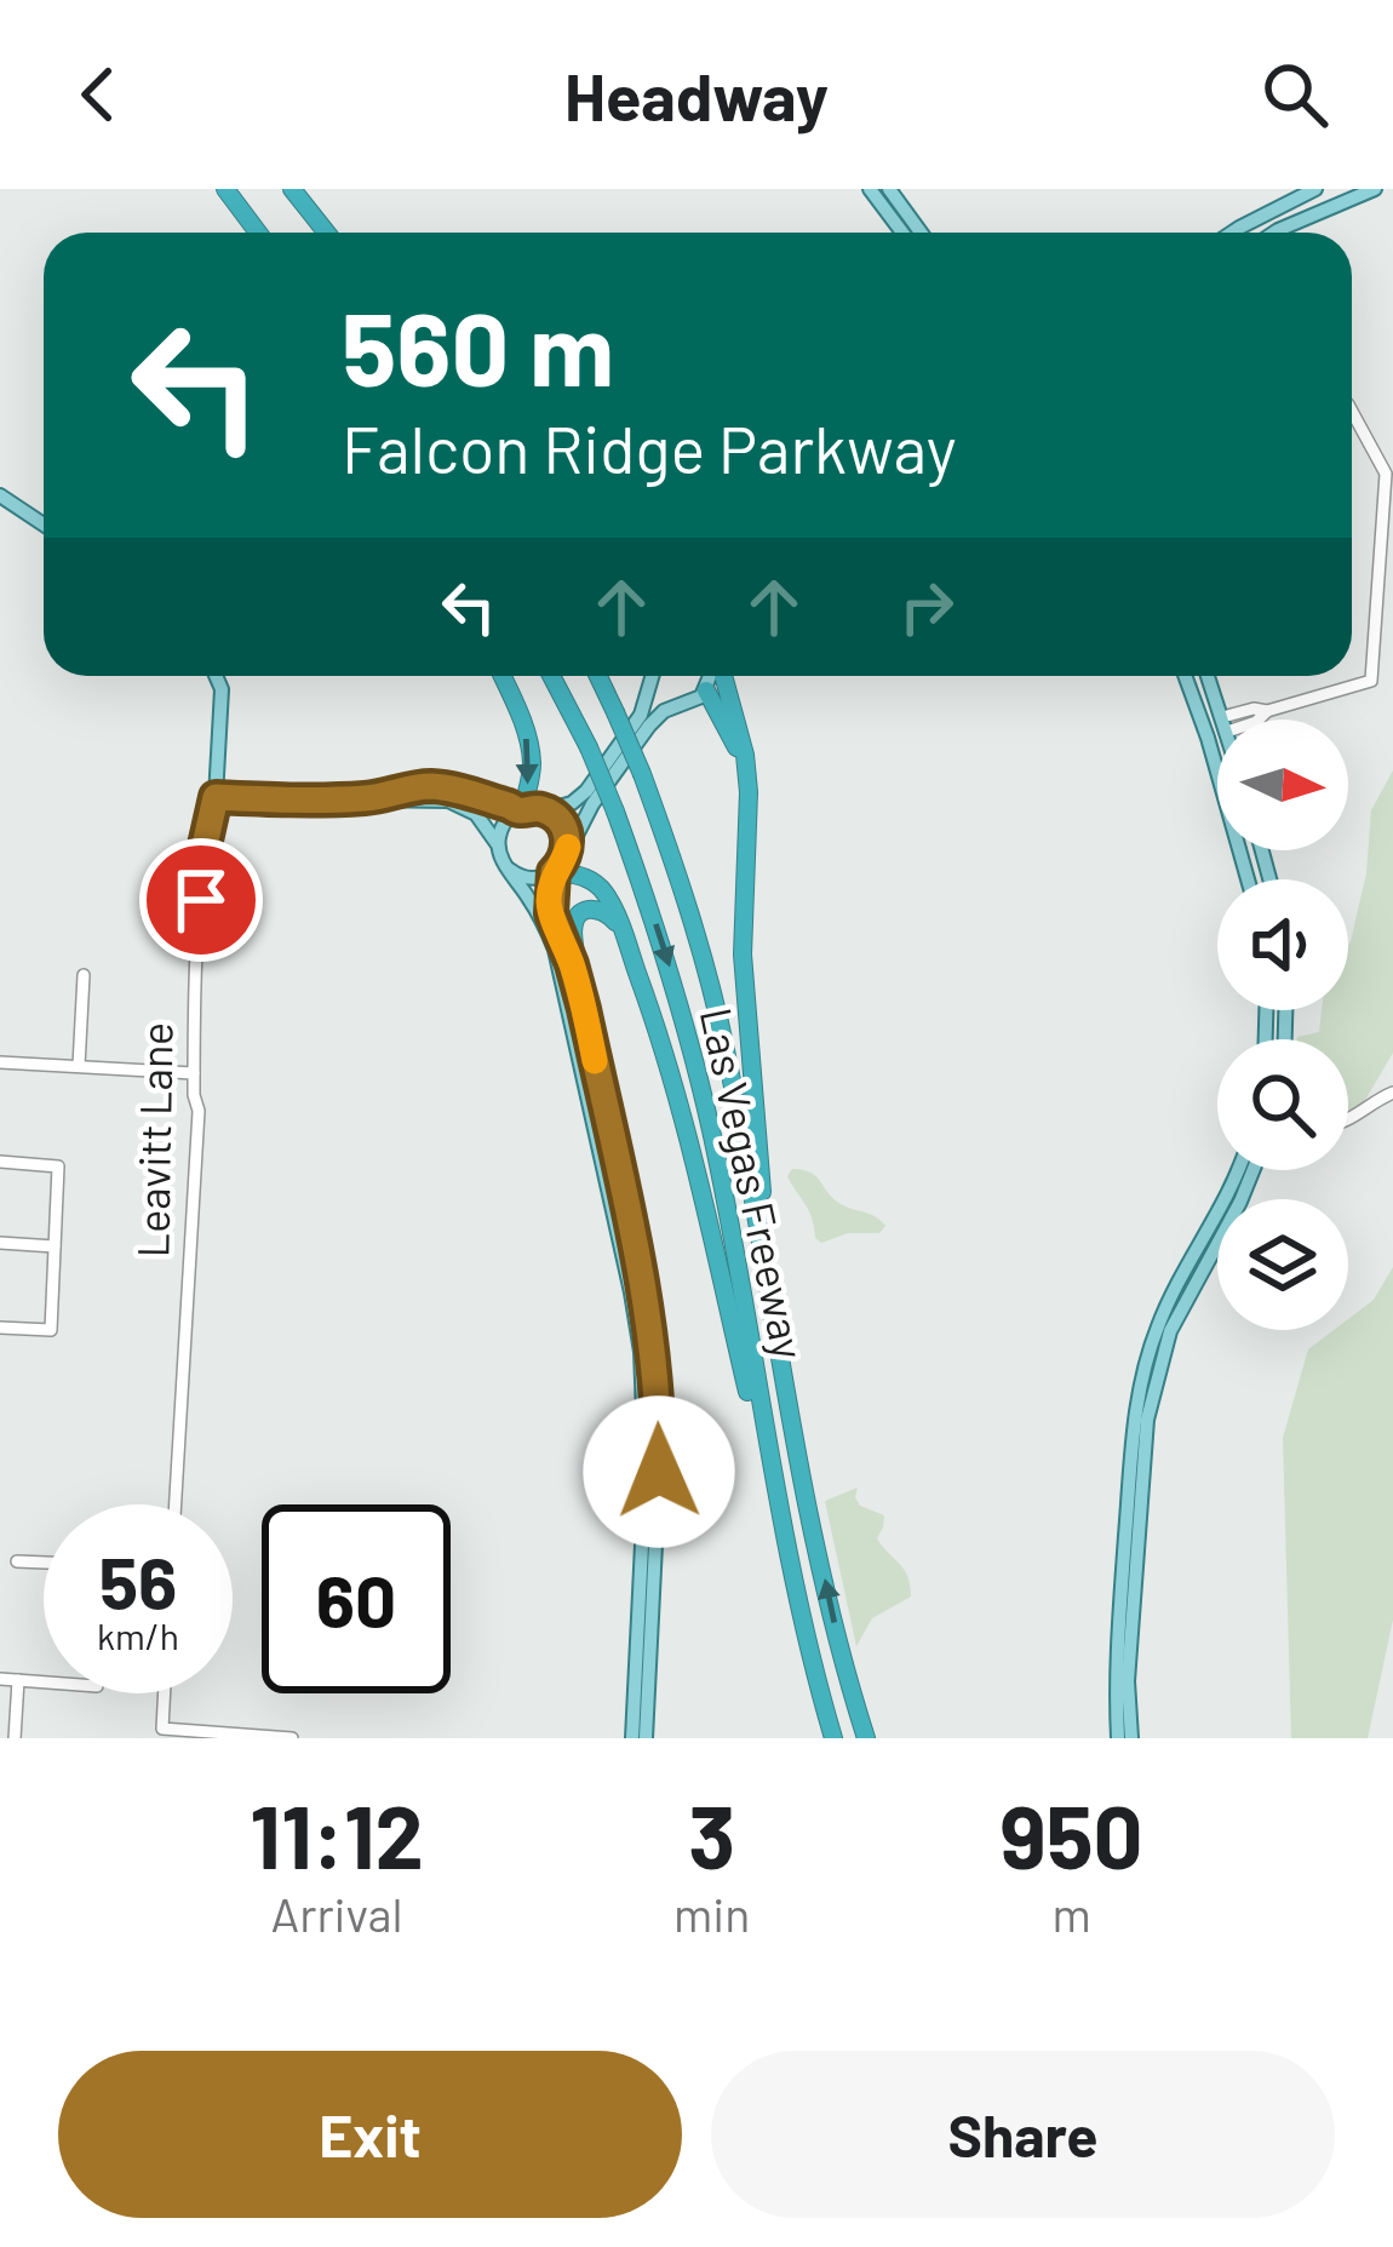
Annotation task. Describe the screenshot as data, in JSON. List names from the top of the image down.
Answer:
{
  "streets": {
    "highway": ["Las Vegas Freeway"],
    "main road": ["Leavitt Lane"]
  },
  "north": "right",
  "page": {
    "header": "Headway",
    "turn": ["560 m", "Falcon Ridge Parkway"],
    "speed": "56 km/h",
    "limit": "60",
    "eta": [
      "11:12",
      "Arrival",
      "3",
      "min",
      "950",
      "m"
    ],
    "buttons": ["Exit", "Share"]
  }
}
